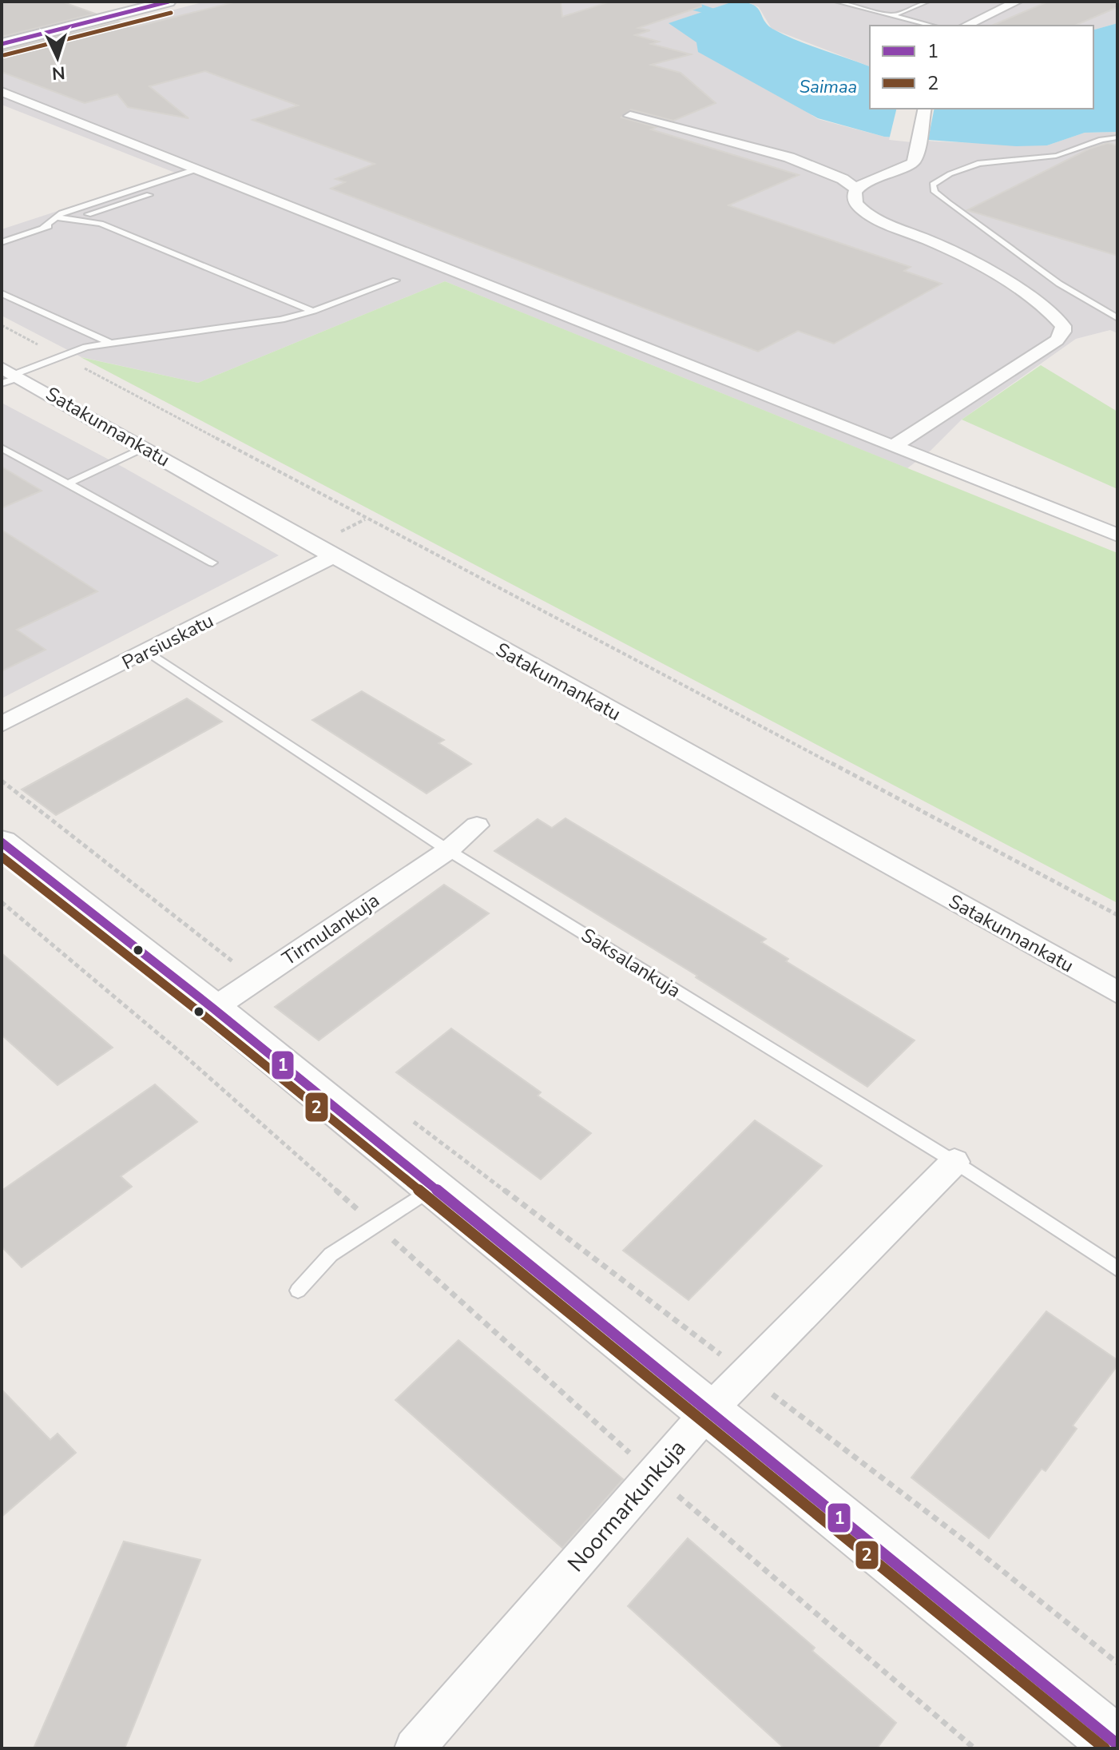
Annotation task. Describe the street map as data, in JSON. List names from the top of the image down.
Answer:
{
  "streets": {
    "street": [
      "Satakunnankatu",
      "Parsiuskatu",
      "Tirmulankuja",
      "Noormarkunkuja"
    ],
    "lane": ["Saksalankuja"]
  },
  "crossings": [
    ["Satakunnankatu", "Parsiuskatu"],
    ["Parsiuskatu", "Saksalankuja"],
    ["Tirmulankuja", "Saksalankuja"],
    ["Saksalankuja", "Noormarkunkuja"]
  ],
  "water": ["Saimaa"],
  "lines": ["transit line 1", "transit line 2"],
  "legend": ["1", "2"],
  "north": "bottom"
}
